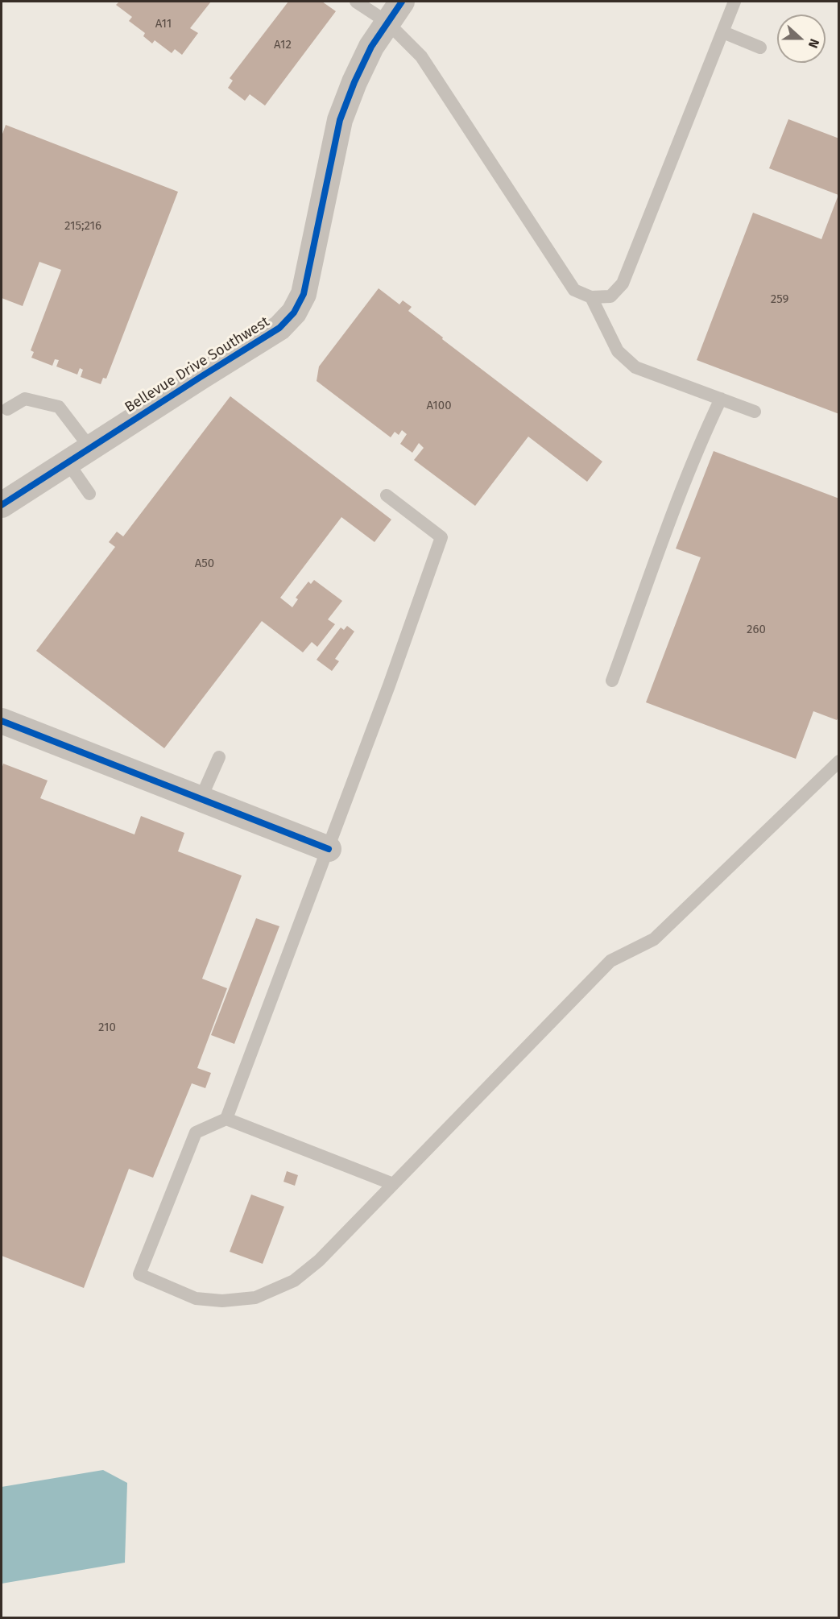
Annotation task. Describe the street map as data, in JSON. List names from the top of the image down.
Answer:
{
  "streets": {
    "street": ["Bellevue Drive Southwest"]
  },
  "house_numbers": [
    "A11",
    "A12",
    "215;216",
    "259",
    "A100",
    "A50",
    "260",
    "210"
  ],
  "north": "right"
}
